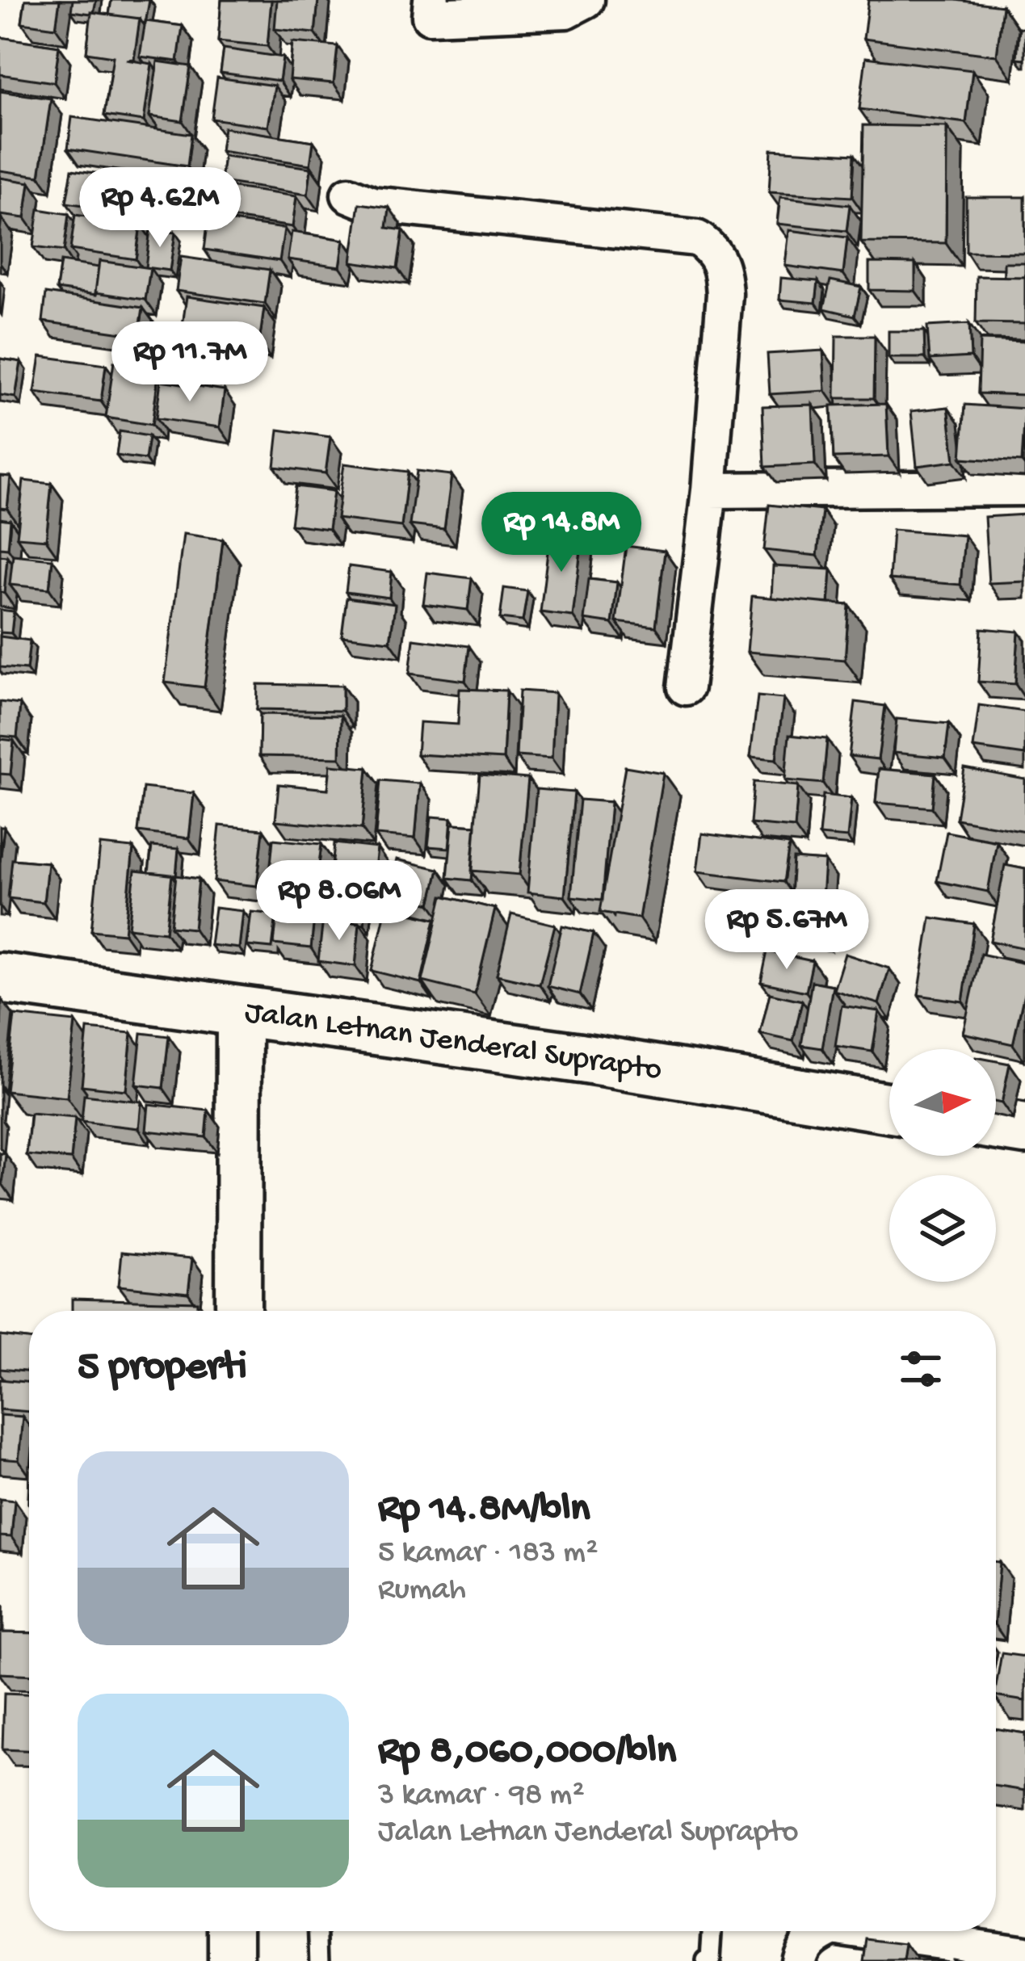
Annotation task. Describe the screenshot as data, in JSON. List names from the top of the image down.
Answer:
{
  "streets": {
    "main road": ["Jalan Letnan Jenderal Suprapto"]
  },
  "north": "right",
  "page": {
    "price": [
      "Rp 4.62M",
      "Rp 11.7M",
      "Rp 14.8M",
      "Rp 8.06M",
      "Rp 5.67M"
    ],
    "heading": "5 properti",
    "list": [
      {
        "name": "Rp 14.8M/bln",
        "note": "5 kamar · 183 m² · Rumah"
      },
      {
        "name": "Rp 8,060,000/bln",
        "note": "3 kamar · 98 m² · Jalan Letnan Jenderal Suprapto"
      }
    ]
  }
}
